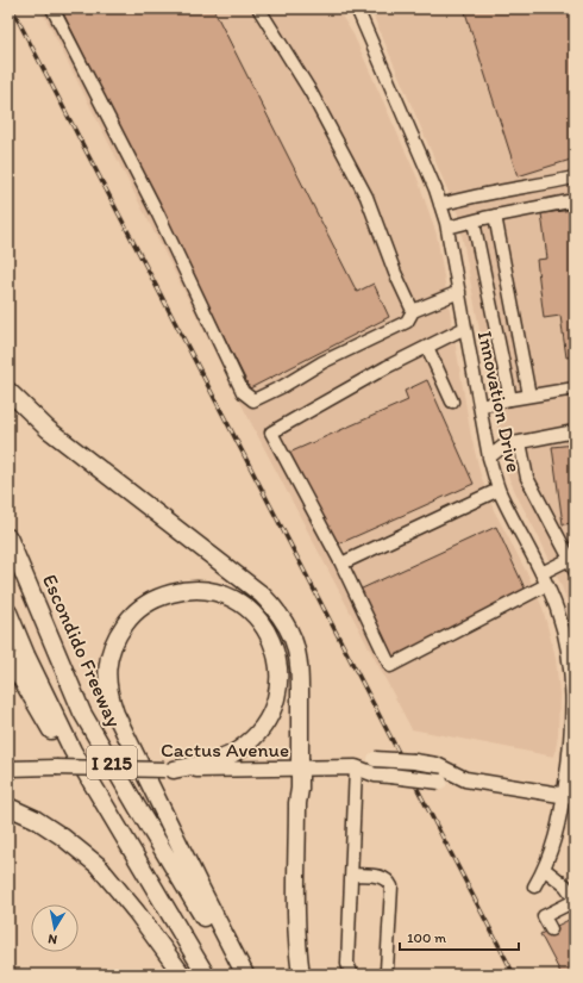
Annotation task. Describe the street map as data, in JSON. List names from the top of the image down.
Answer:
{
  "streets": {
    "highway": ["Escondido Freeway", "I 215"],
    "main road": ["Cactus Avenue"],
    "street": ["Innovation Drive"]
  },
  "crossings": [
    ["Innovation Drive", "Cactus Avenue"]
  ],
  "scale_bar": "100 m",
  "north": "bottom"
}
